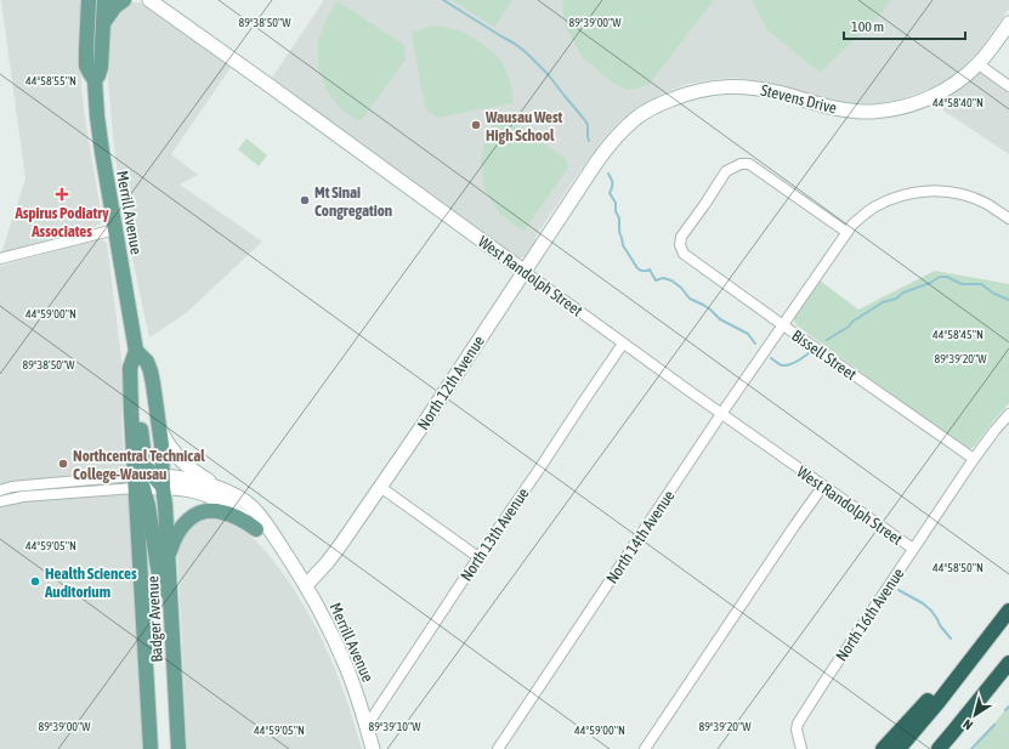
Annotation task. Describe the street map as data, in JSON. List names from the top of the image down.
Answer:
{
  "streets": {
    "main road": ["Merrill Avenue", "Badger Avenue"],
    "street": [
      "Stevens Drive",
      "West Randolph Street",
      "Bissell Street",
      "North 12th Avenue",
      "North 13th Avenue",
      "North 14th Avenue",
      "North 16th Avenue"
    ]
  },
  "crossings": [
    ["Stevens Drive", "North 12th Avenue"],
    ["Merrill Avenue", "North 12th Avenue"],
    ["Merrill Avenue", "North 13th Avenue"],
    ["Merrill Avenue", "Badger Avenue"],
    ["West Randolph Street", "North 12th Avenue"],
    ["West Randolph Street", "North 13th Avenue"],
    ["West Randolph Street", "North 14th Avenue"],
    ["West Randolph Street", "North 16th Avenue"],
    ["Bissell Street", "North 14th Avenue"],
    ["Bissell Street", "North 16th Avenue"]
  ],
  "places": {
    "other": [
      "Wausau West High School",
      "Mt Sinai Congregation",
      "Northcentral Technical College-Wausau",
      "Health Sciences Auditorium"
    ],
    "health": ["Aspirus Podiatry Associates"]
  },
  "scale_bar": "100 m",
  "north": "bottom left",
  "coordinates": [
    "89°39'00\"W",
    "89°38'50\"W",
    "44°58'55\"N",
    "44°58'40\"N",
    "44°59'00\"N",
    "44°58'45\"N",
    "89°39'20\"W",
    "44°59'05\"N",
    "44°58'50\"N",
    "89°39'10\"W"
  ]
}
